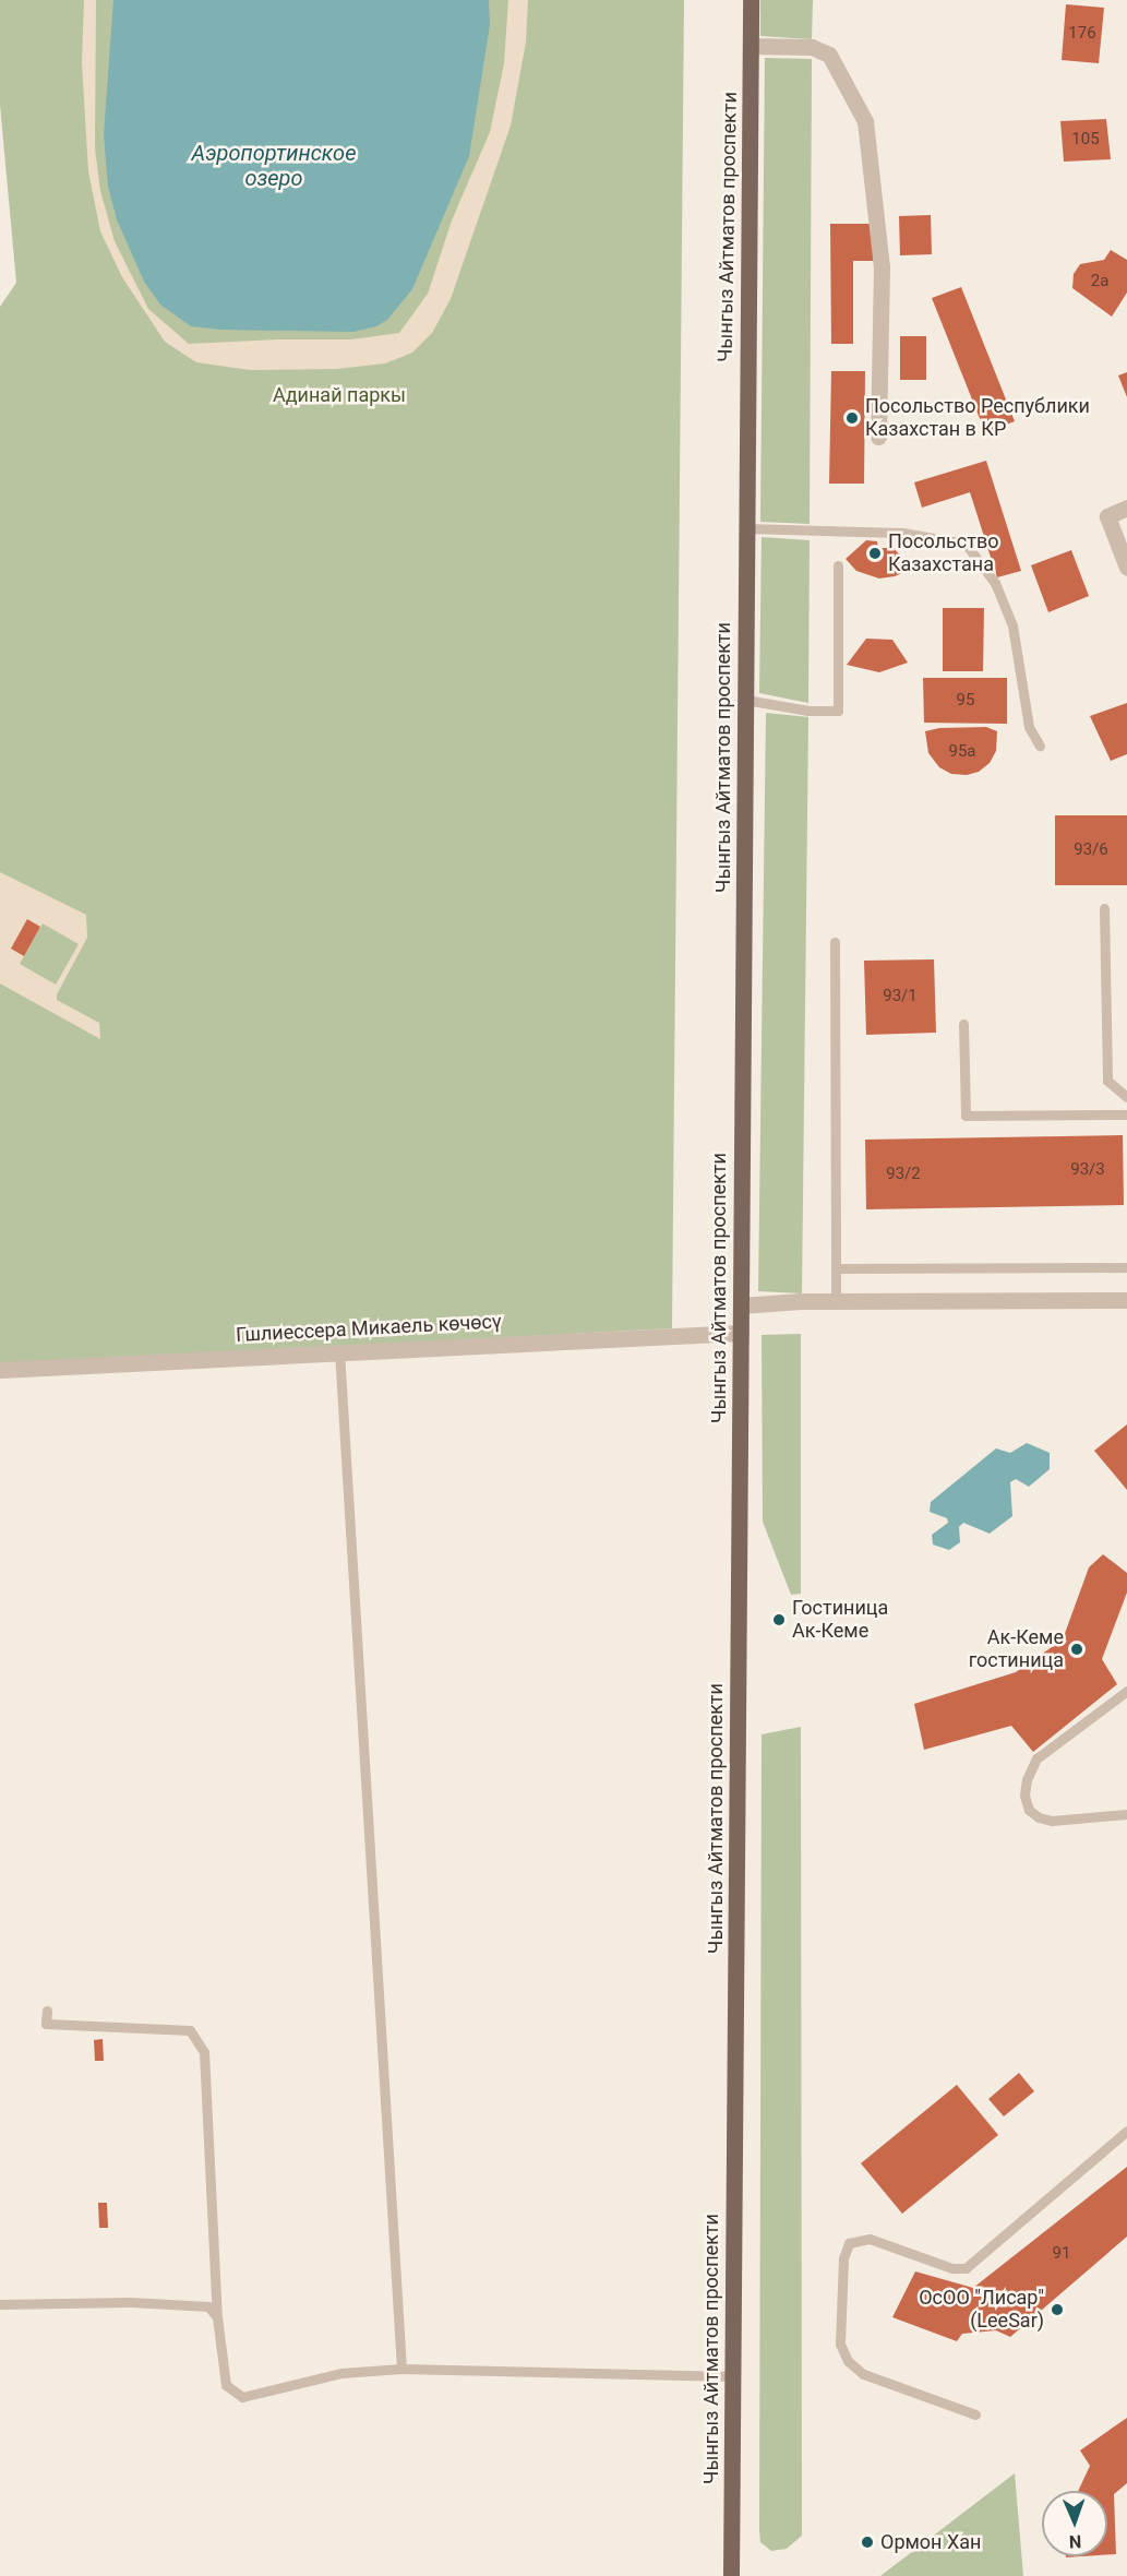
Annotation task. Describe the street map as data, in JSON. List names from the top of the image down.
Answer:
{
  "streets": {
    "main road": ["Чынгыз Айтматов проспекти"],
    "street": ["Гшлиессера Микаель көчөсү"]
  },
  "crossings": [
    ["Чынгыз Айтматов проспекти", "Гшлиессера Микаель көчөсү"]
  ],
  "water": ["Аэропортинское озеро"],
  "parks": ["Адинай паркы"],
  "places": [
    "Посольство Республики Казахстан в КР",
    "Посольство Казахстана",
    "Гостиница Ак-Кеме",
    "Ак-Кеме гостиница",
    "ОсОО \"Лисар\" (LeeSar)",
    "Ормон Хан"
  ],
  "house_numbers": [
    "176",
    "105",
    "2а",
    "95",
    "95а",
    "93/6",
    "93/1",
    "93/3",
    "93/2",
    "91"
  ],
  "north": "bottom"
}
